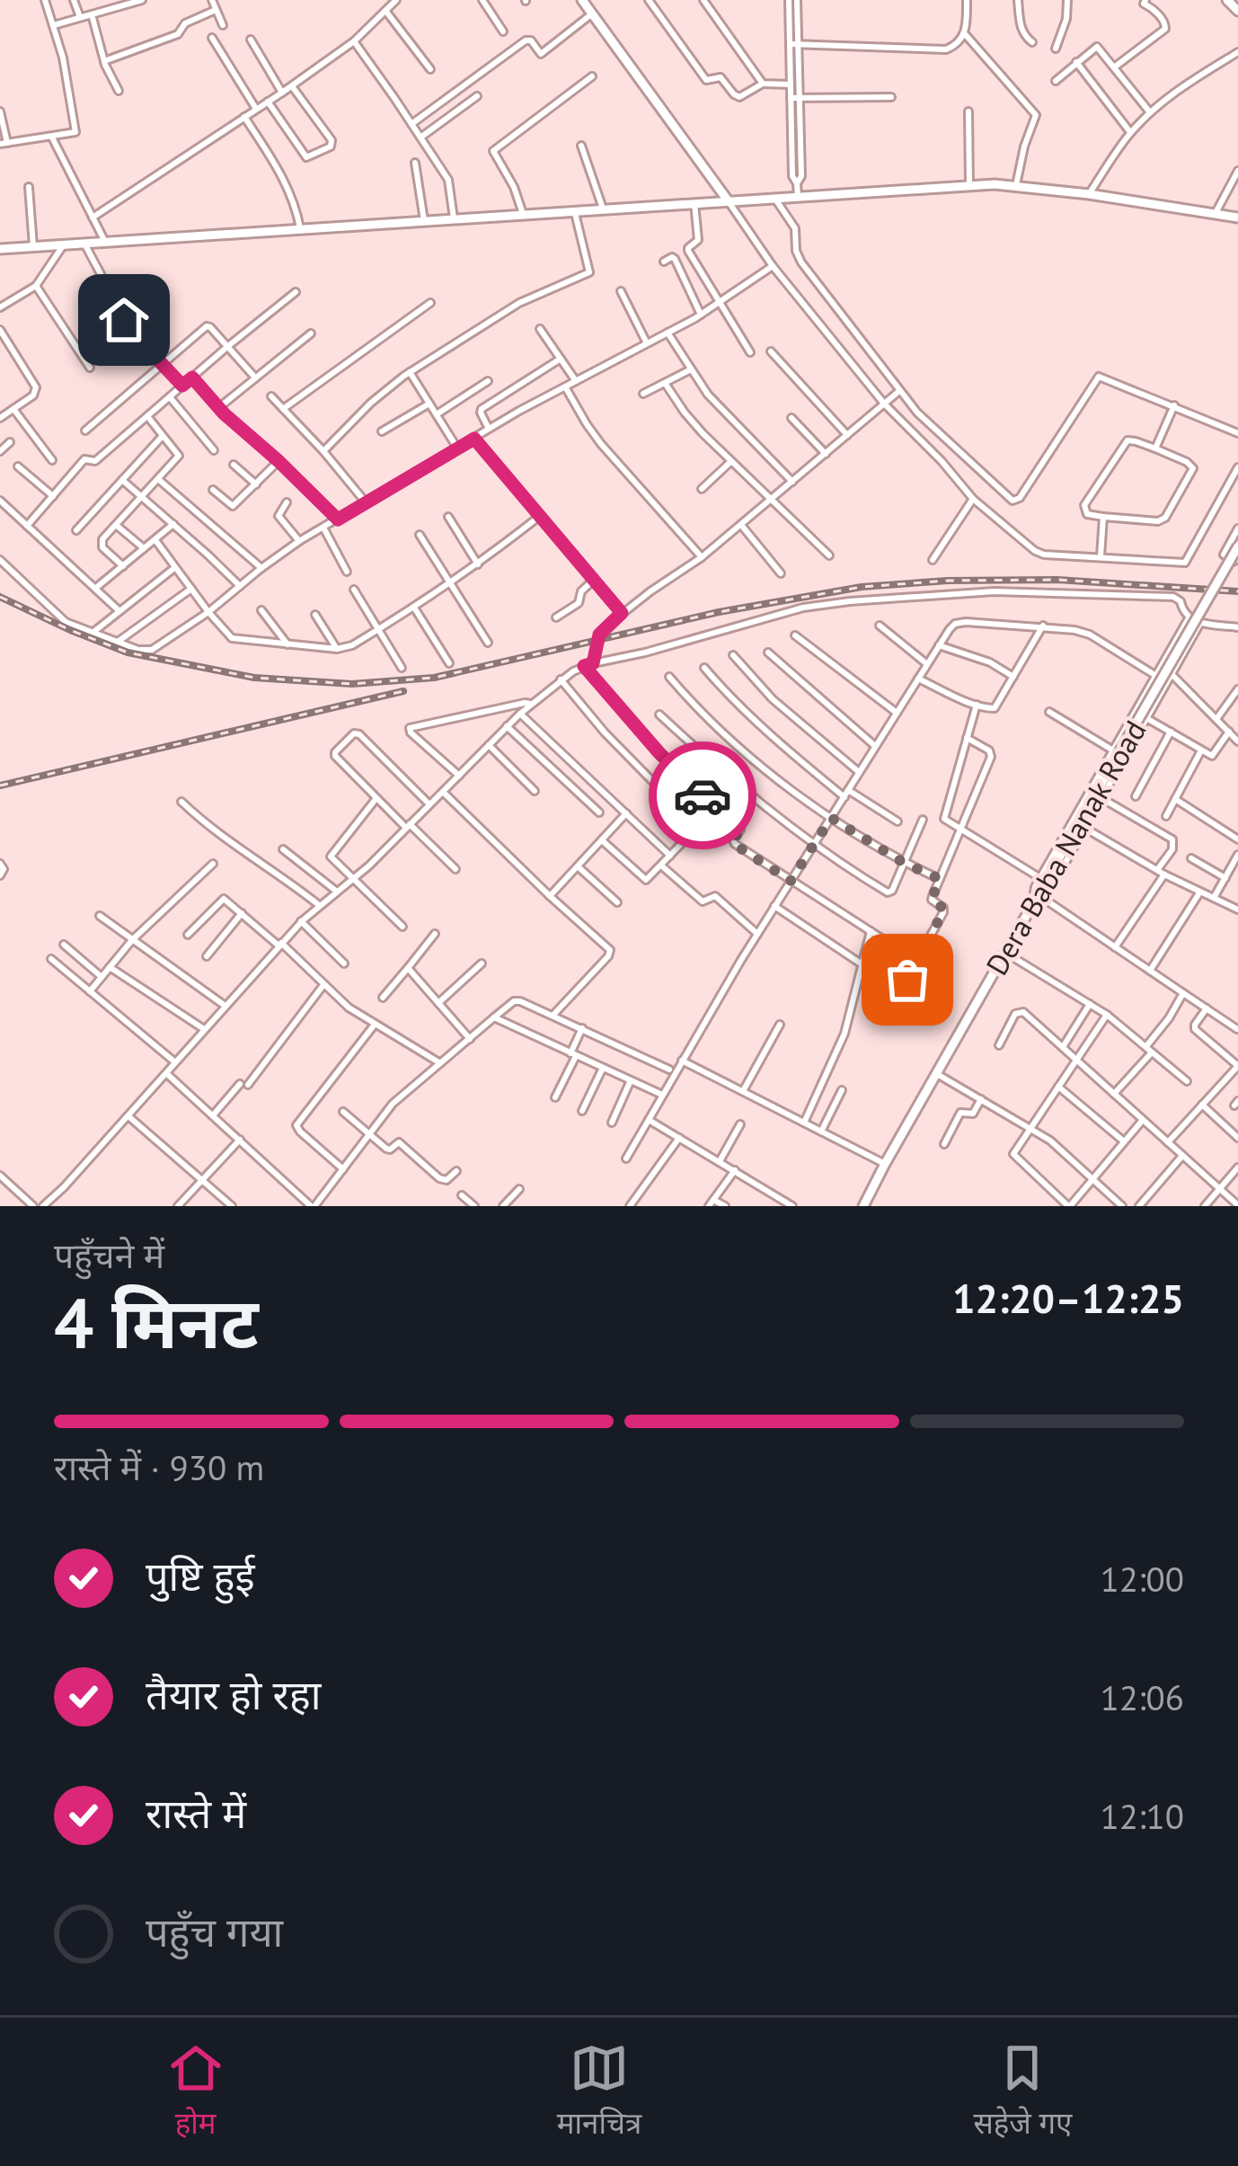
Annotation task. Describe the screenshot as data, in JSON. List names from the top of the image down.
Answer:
{
  "streets": {
    "main road": ["Dera Baba Nanak Road"]
  },
  "page": {
    "heading": ["4 मिनट", "पहुँचने में", "12:20–12:25"],
    "bar": "रास्ते में · 930 m",
    "list": [
      ["पुष्टि हुई", "12:00"],
      ["तैयार हो रहा", "12:06"],
      ["रास्ते में", "12:10"],
      "पहुँच गया"
    ],
    "tabs": ["होम", "मानचित्र", "सहेजे गए"]
  }
}
